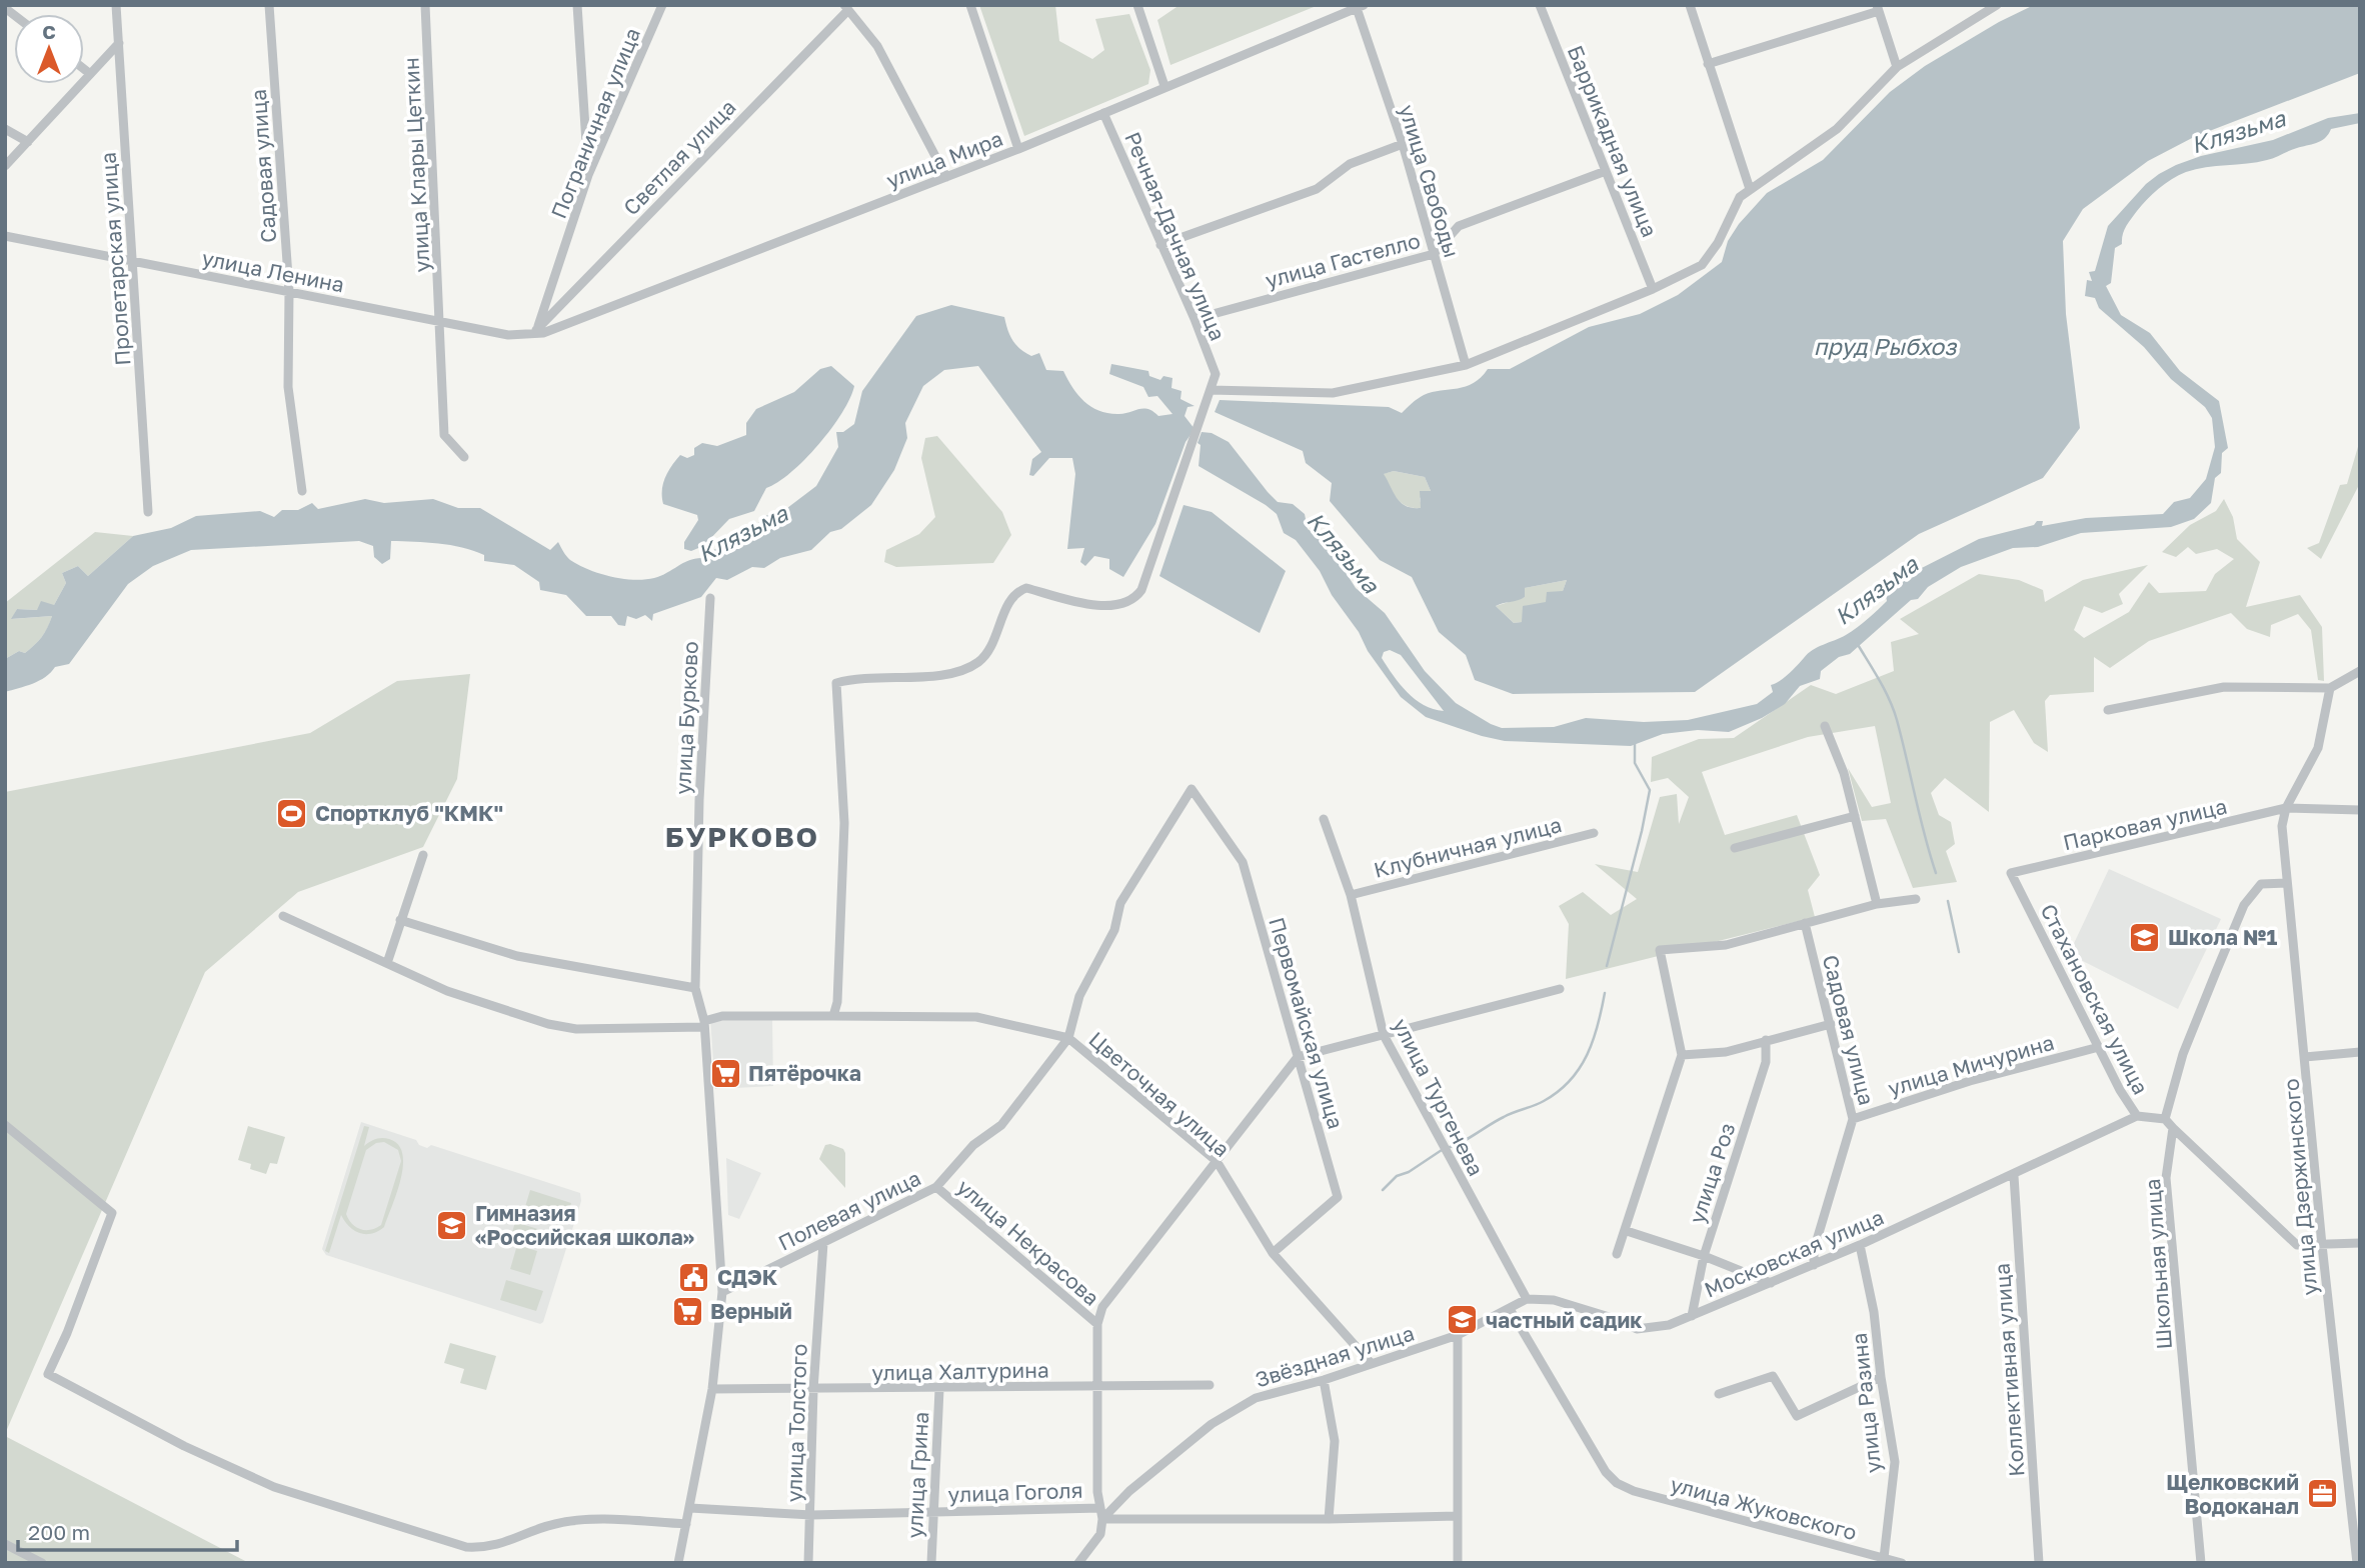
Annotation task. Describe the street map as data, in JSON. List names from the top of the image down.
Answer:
{
  "streets": {
    "street": [
      "Пограничная улица",
      "Баррикадная улица",
      "Светлая улица",
      "улица Мира",
      "улица Клары Цеткин",
      "Садовая улица",
      "улица Свободы",
      "Речная-Дачная улица",
      "Пролетарская улица",
      "улица Гастелло",
      "улица Ленина",
      "улица Бурково",
      "Парковая улица",
      "Клубничная улица",
      "Стахановская улица",
      "Первомайская улица",
      "улица Мичурина",
      "Цветочная улица",
      "улица Тургенева",
      "улица Роз",
      "улица Дзержинского",
      "Полевая улица",
      "улица Некрасова",
      "Московская улица",
      "Школьная улица",
      "Звёздная улица",
      "Коллективная улица",
      "улица Халтурина",
      "улица Разина",
      "улица Толстого",
      "улица Грина",
      "улица Гоголя",
      "улица Жуковского"
    ]
  },
  "crossings": [
    ["Пограничная улица", "Светлая улица"],
    ["Пограничная улица", "улица Мира"],
    ["Пограничная улица", "улица Ленина"],
    ["Баррикадная улица", "улица Гастелло"],
    ["Светлая улица", "улица Мира"],
    ["Светлая улица", "улица Ленина"],
    ["улица Мира", "улица Свободы"],
    ["улица Мира", "Речная-Дачная улица"],
    ["улица Мира", "улица Ленина"],
    ["улица Клары Цеткин", "улица Ленина"],
    ["Садовая улица", "улица Ленина"],
    ["Садовая улица", "улица Мичурина"],
    ["Садовая улица", "Московская улица"],
    ["улица Свободы", "улица Гастелло"],
    ["Речная-Дачная улица", "улица Гастелло"],
    ["Пролетарская улица", "улица Ленина"],
    ["Парковая улица", "Стахановская улица"],
    ["Парковая улица", "улица Дзержинского"],
    ["Клубничная улица", "улица Тургенева"],
    ["Стахановская улица", "улица Мичурина"],
    ["Стахановская улица", "Московская улица"],
    ["Первомайская улица", "Цветочная улица"],
    ["Первомайская улица", "Полевая улица"],
    ["Цветочная улица", "Полевая улица"],
    ["Цветочная улица", "Звёздная улица"],
    ["улица Тургенева", "Московская улица"],
    ["улица Роз", "Московская улица"],
    ["Полевая улица", "улица Некрасова"],
    ["Полевая улица", "улица Толстого"],
    ["Московская улица", "Коллективная улица"],
    ["Московская улица", "улица Разина"],
    ["Звёздная улица", "улица Гоголя"],
    ["улица Халтурина", "улица Толстого"],
    ["улица Халтурина", "улица Грина"],
    ["улица Разина", "улица Жуковского"],
    ["улица Толстого", "улица Гоголя"],
    ["улица Грина", "улица Гоголя"]
  ],
  "districts": ["БУРКОВО"],
  "water": ["Клязьма", "пруд Рыбхоз"],
  "places": {
    "sports": ["Спортклуб \"КМК\""],
    "school or university": ["Школа №1", "Гимназия «Российская школа»", "частный садик"],
    "supermarket": ["Пятёрочка", "Верный"],
    "public building": ["СДЭК"],
    "office": ["Щелковский Водоканал"]
  },
  "scale_bar": "200 m",
  "north": "top"
}
